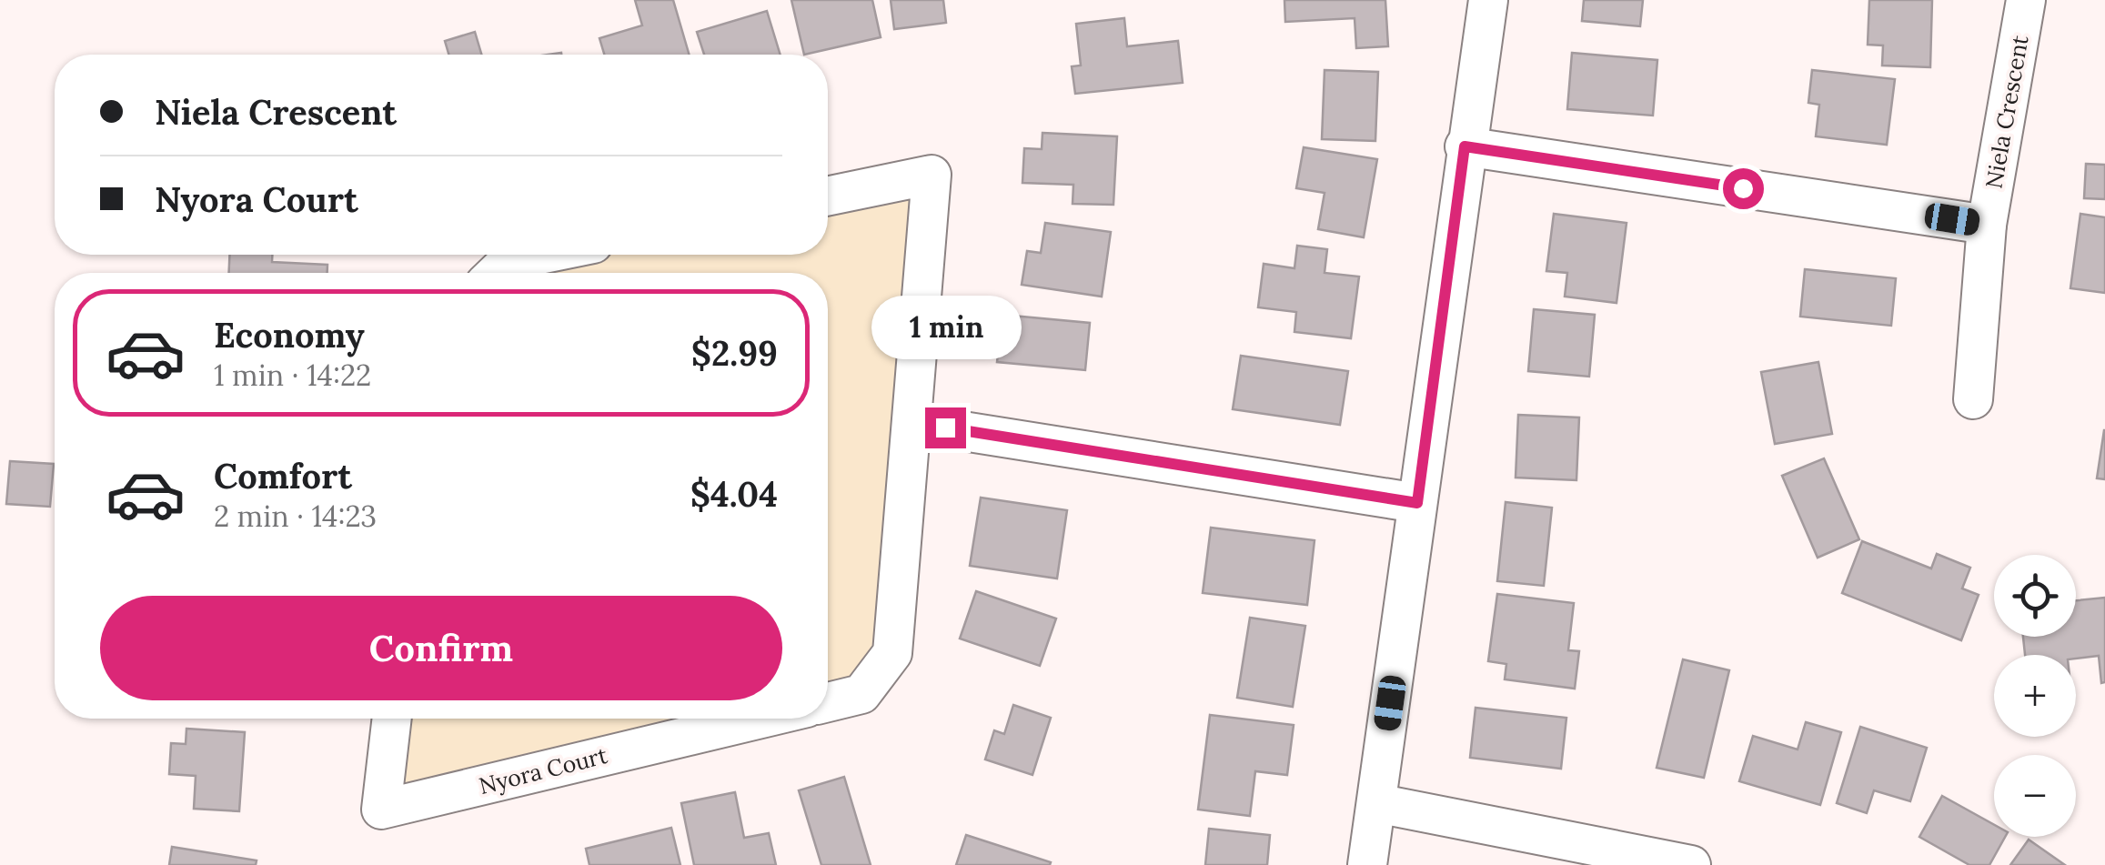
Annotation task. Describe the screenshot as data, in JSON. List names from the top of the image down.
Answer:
{
  "streets": {
    "street": ["Niela Crescent", "Nyora Court"]
  },
  "page": {
    "banner": ["Niela Crescent", "Nyora Court"],
    "list": [
      {
        "name": "Economy",
        "note": "1 min · 14:22",
        "value": "$2.99"
      },
      {
        "name": "Comfort",
        "note": "2 min · 14:23",
        "value": "$4.04"
      }
    ],
    "bubble": "1 min",
    "map_buttons": ["+", "−"],
    "buttons": "Confirm"
  }
}
